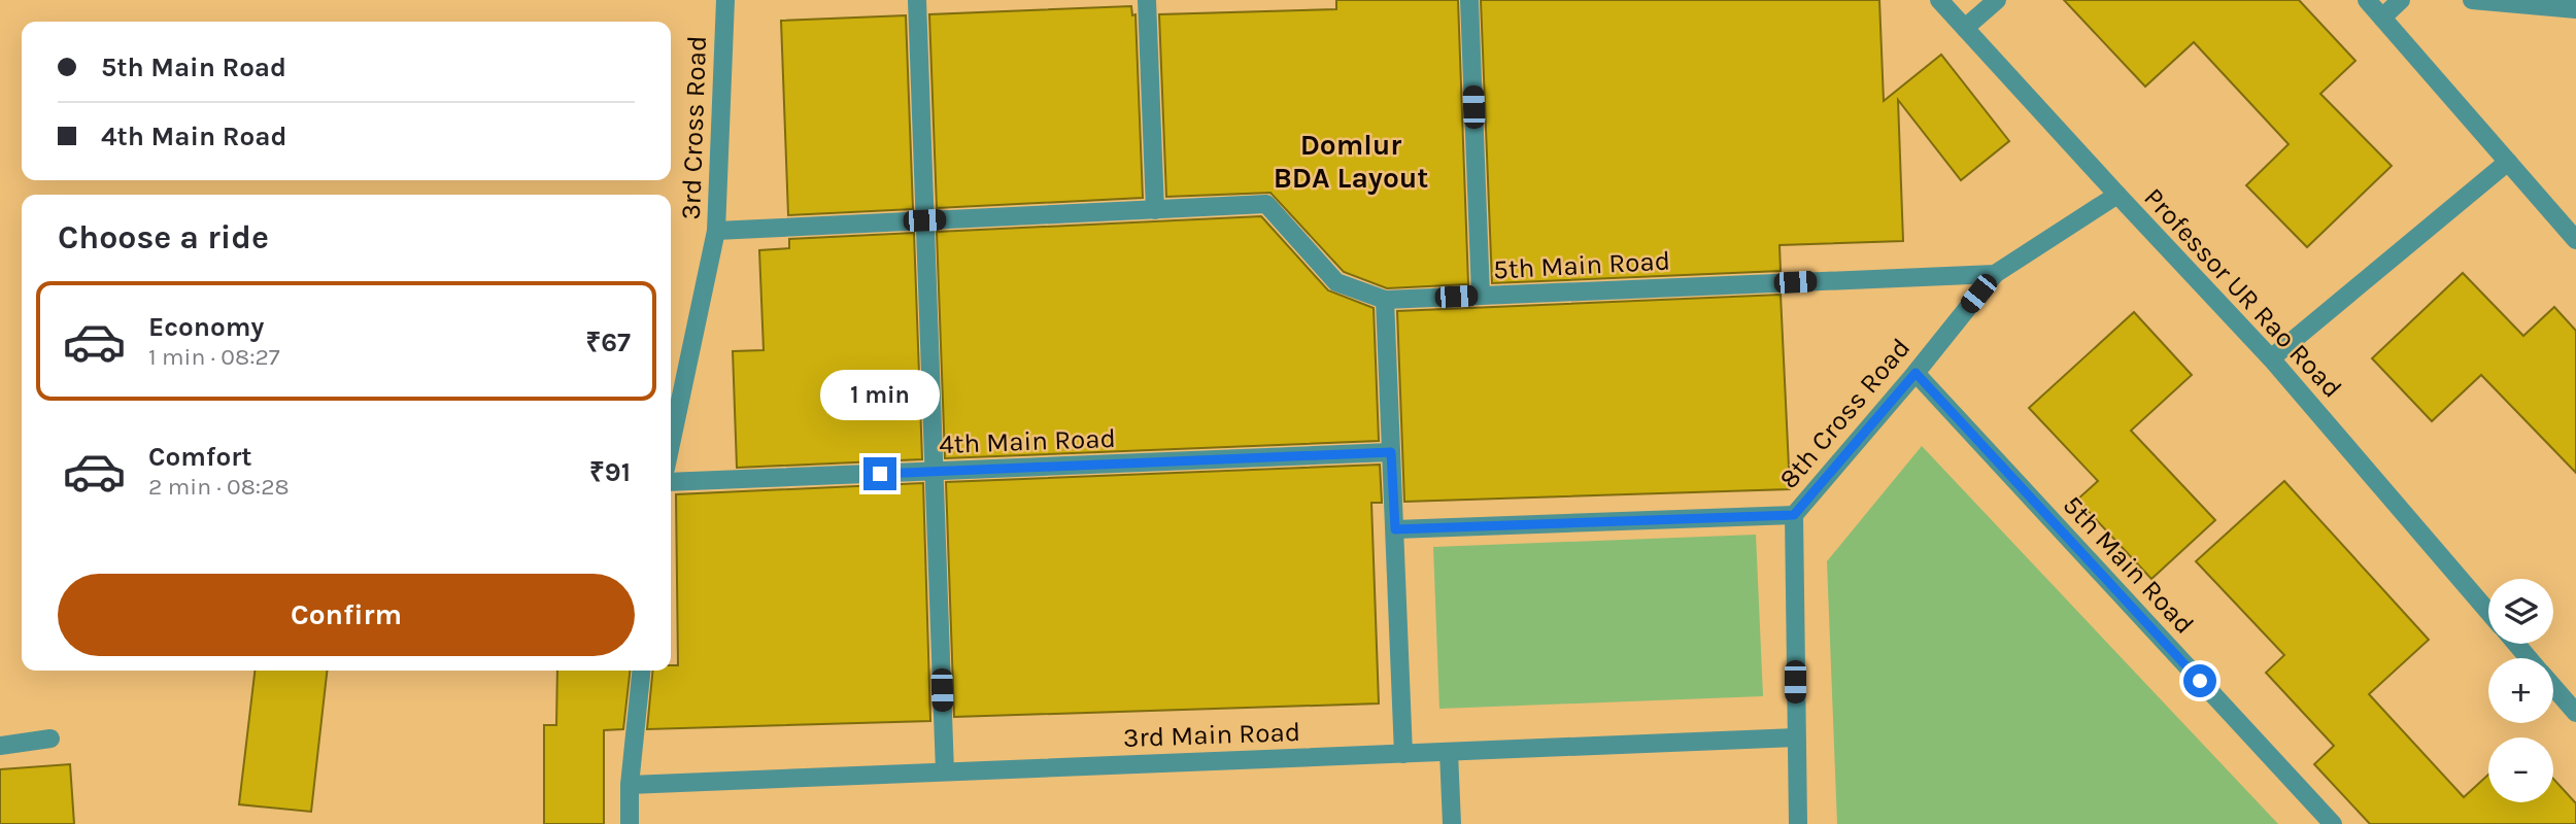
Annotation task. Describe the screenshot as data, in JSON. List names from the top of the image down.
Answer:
{
  "streets": {
    "street": [
      "3rd Cross Road",
      "5th Main Road",
      "Professor UR Rao Road",
      "8th Cross Road",
      "4th Main Road",
      "3rd Main Road"
    ]
  },
  "crossings": [
    ["3rd Cross Road", "5th Main Road"],
    ["5th Main Road", "8th Cross Road"],
    ["8th Cross Road", "3rd Main Road"]
  ],
  "districts": ["Domlur BDA Layout"],
  "page": {
    "banner": ["5th Main Road", "4th Main Road"],
    "heading": "Choose a ride",
    "list": [
      {
        "name": "Economy",
        "note": "1 min · 08:27",
        "value": "₹67"
      },
      {
        "name": "Comfort",
        "note": "2 min · 08:28",
        "value": "₹91"
      }
    ],
    "bubble": "1 min",
    "buttons": "Confirm",
    "map_buttons": ["+", "−"]
  }
}
